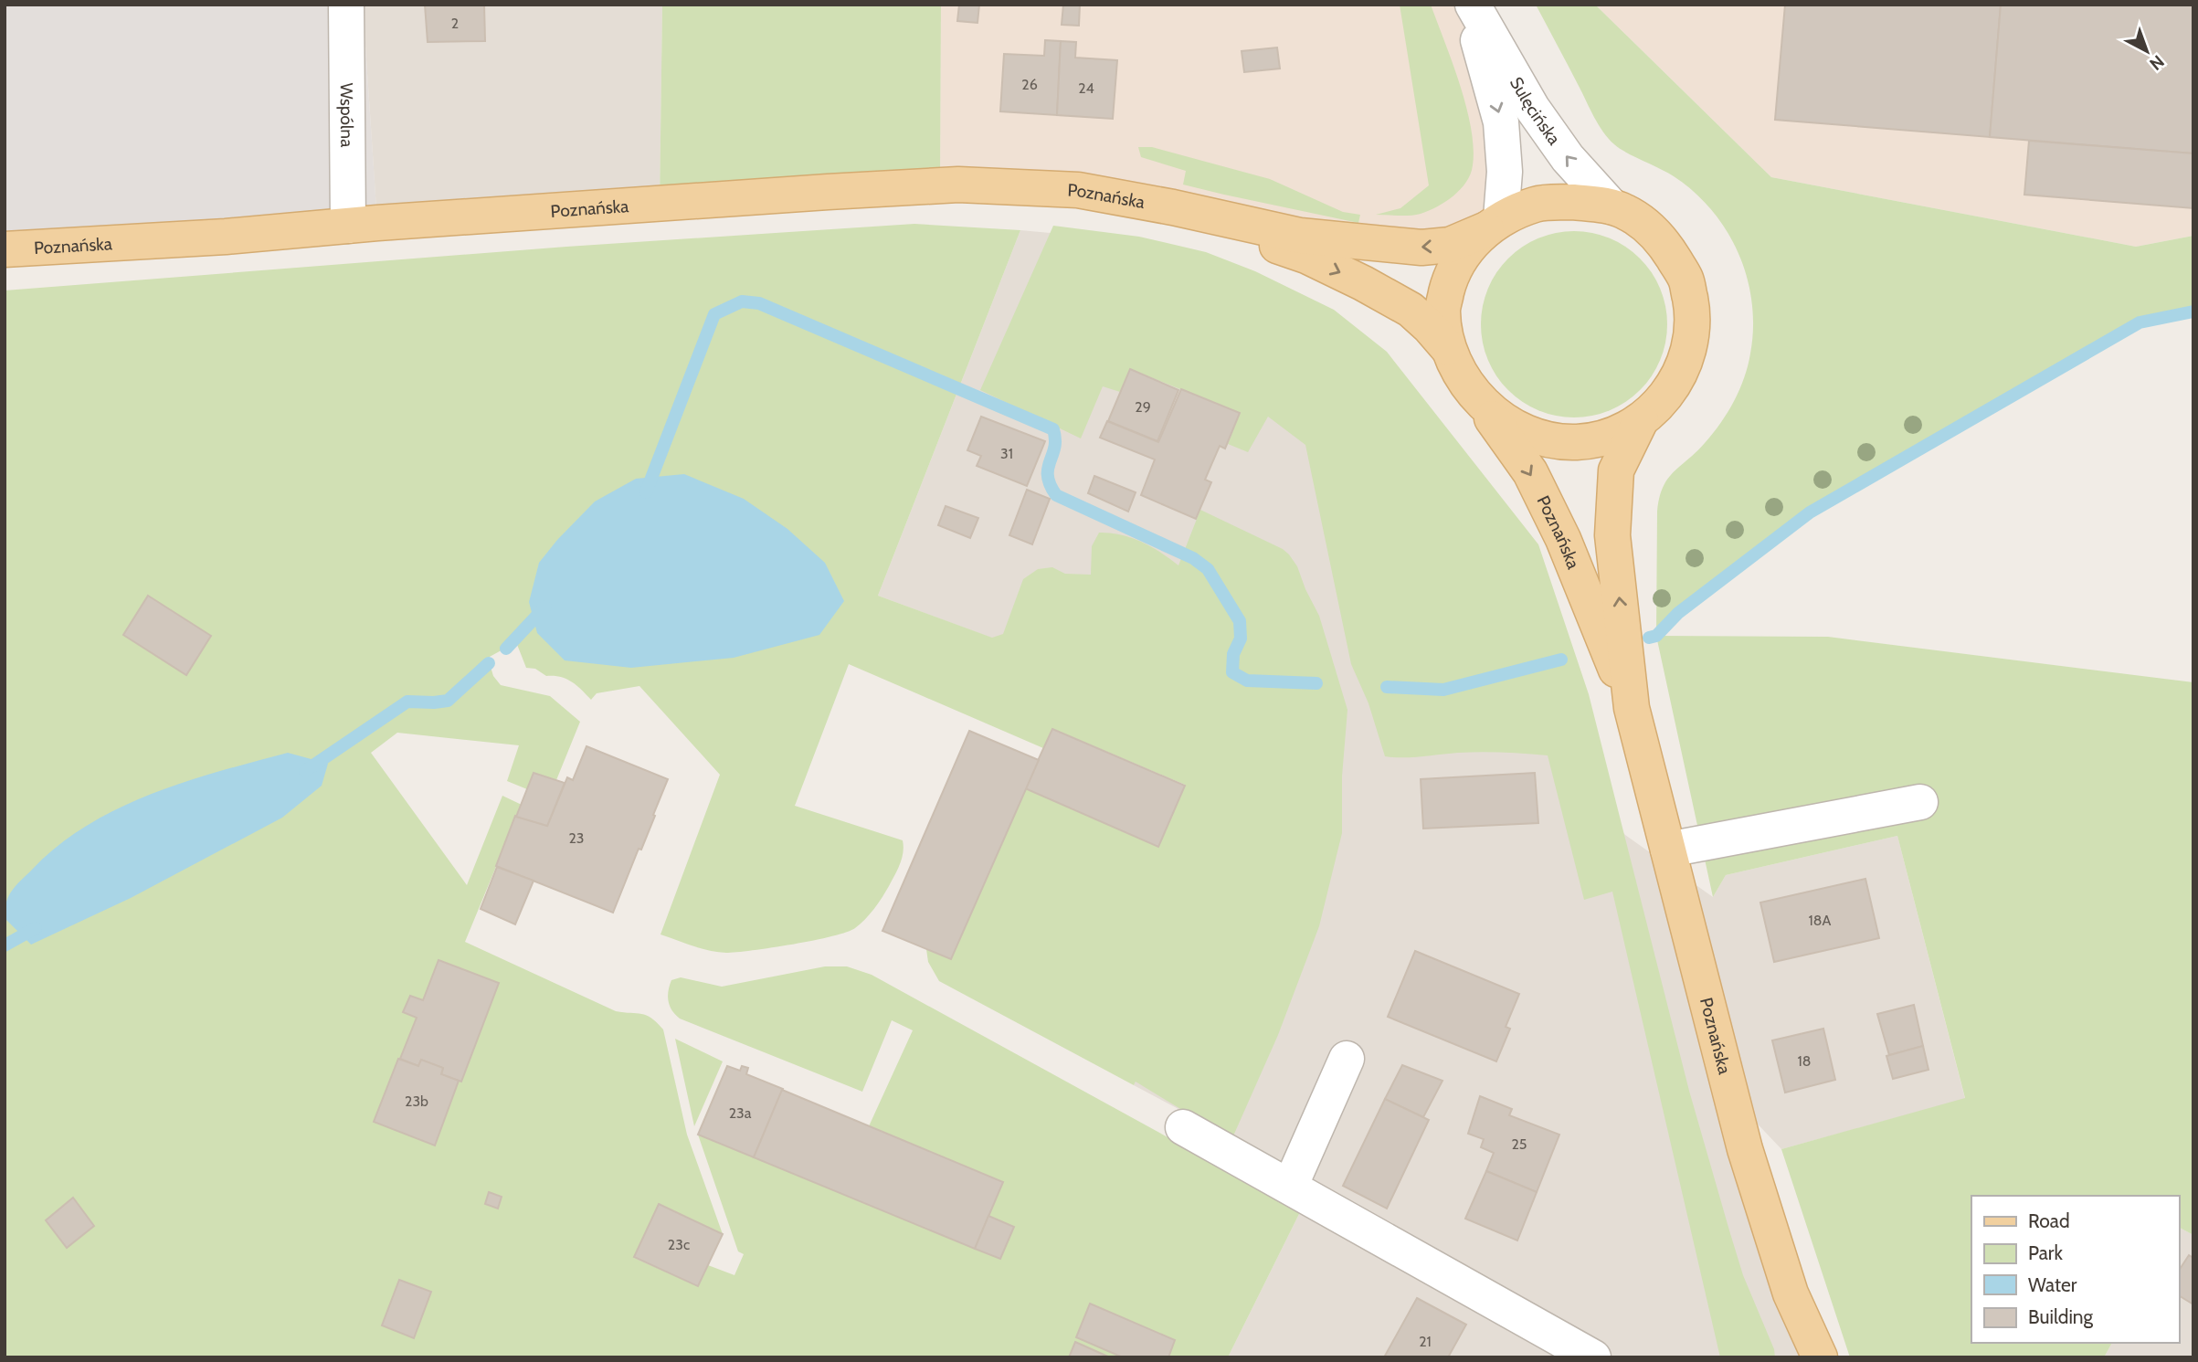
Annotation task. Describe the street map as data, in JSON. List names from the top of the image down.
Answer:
{
  "streets": {
    "main road": ["Poznańska"],
    "street": ["Sulęcińska", "Wspólna"]
  },
  "crossings": [
    ["Sulęcińska", "Poznańska"],
    ["Wspólna", "Poznańska"]
  ],
  "house_numbers": [
    "2",
    "26",
    "24",
    "29",
    "31",
    "23",
    "18A",
    "18",
    "23b",
    "23a",
    "25",
    "23c",
    "21"
  ],
  "legend": [
    "Road",
    "Park",
    "Water",
    "Building"
  ],
  "north": "bottom right"
}
